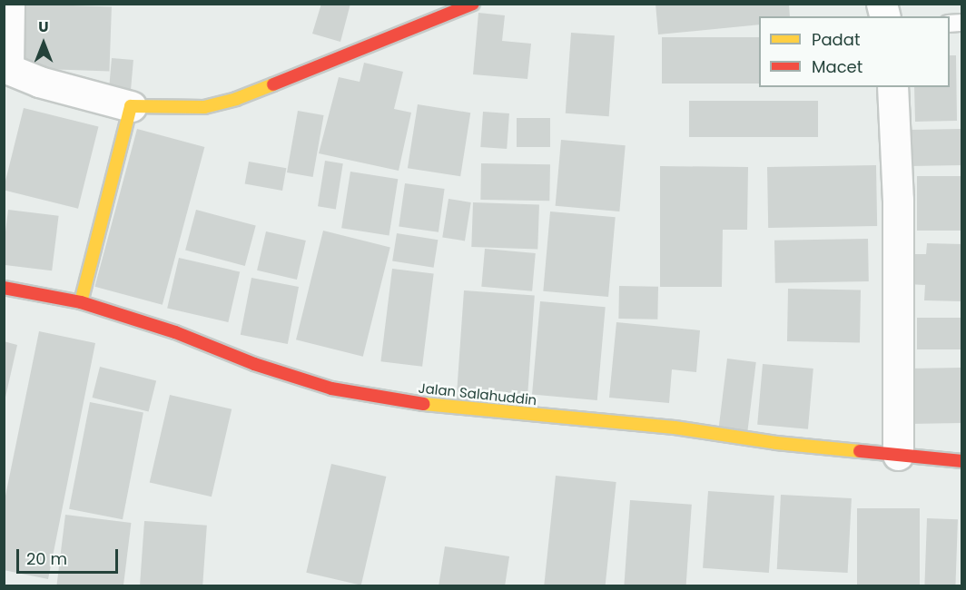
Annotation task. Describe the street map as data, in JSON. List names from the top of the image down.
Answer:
{
  "streets": {
    "street": ["Jalan Salahuddin"]
  },
  "legend": ["Padat", "Macet"],
  "scale_bar": "20 m",
  "north": "top"
}
